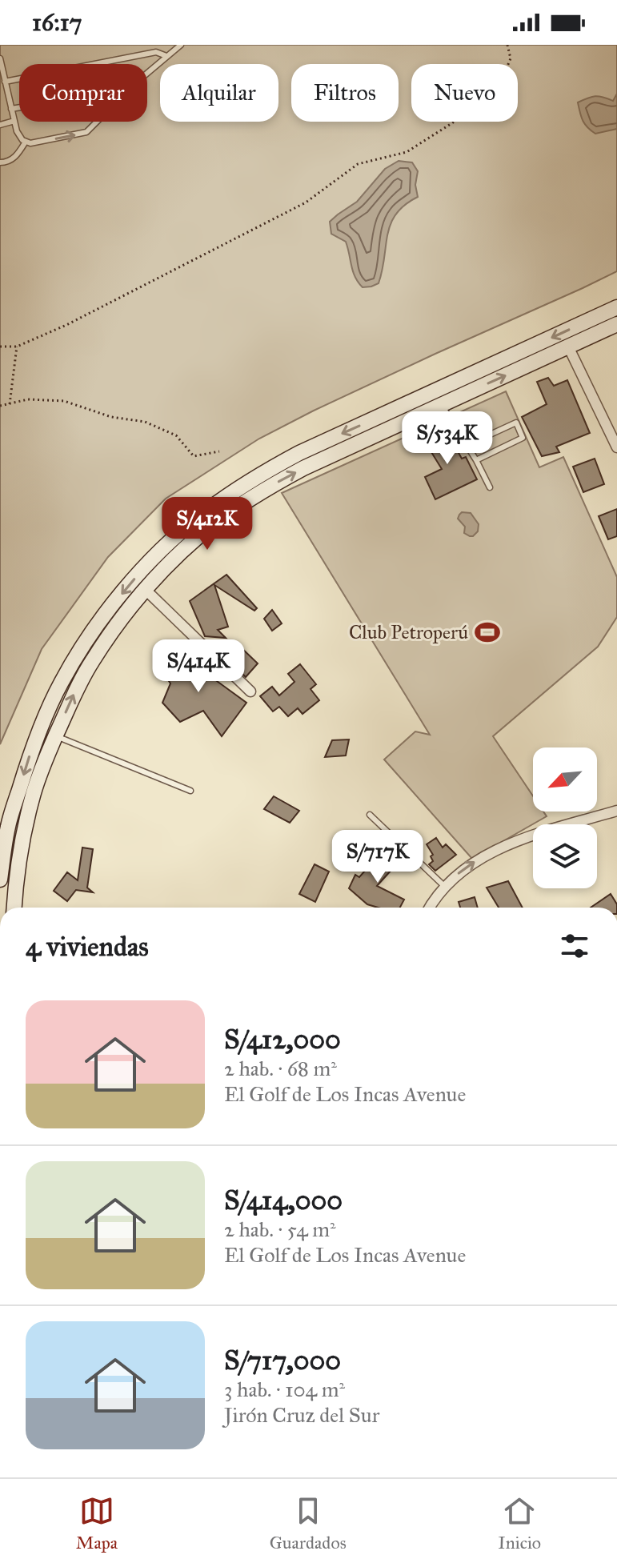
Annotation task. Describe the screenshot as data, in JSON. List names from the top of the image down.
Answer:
{
  "places": {
    "sports": ["Club Petroperú"]
  },
  "north": "bottom left",
  "page": {
    "status": "16:17",
    "chip": [
      "Comprar",
      "Alquilar",
      "Filtros",
      "Nuevo"
    ],
    "price": [
      "S/534K",
      "S/412K",
      "S/414K",
      "S/717K"
    ],
    "heading": "4 viviendas",
    "list": [
      {
        "name": "S/412,000",
        "note": "2 hab. · 68 m² · El Golf de Los Incas Avenue"
      },
      {
        "name": "S/414,000",
        "note": "2 hab. · 54 m² · El Golf de Los Incas Avenue"
      },
      {
        "name": "S/717,000",
        "note": "3 hab. · 104 m² · Jirón Cruz del Sur"
      }
    ],
    "tabs": ["Mapa", "Guardados", "Inicio"]
  }
}
